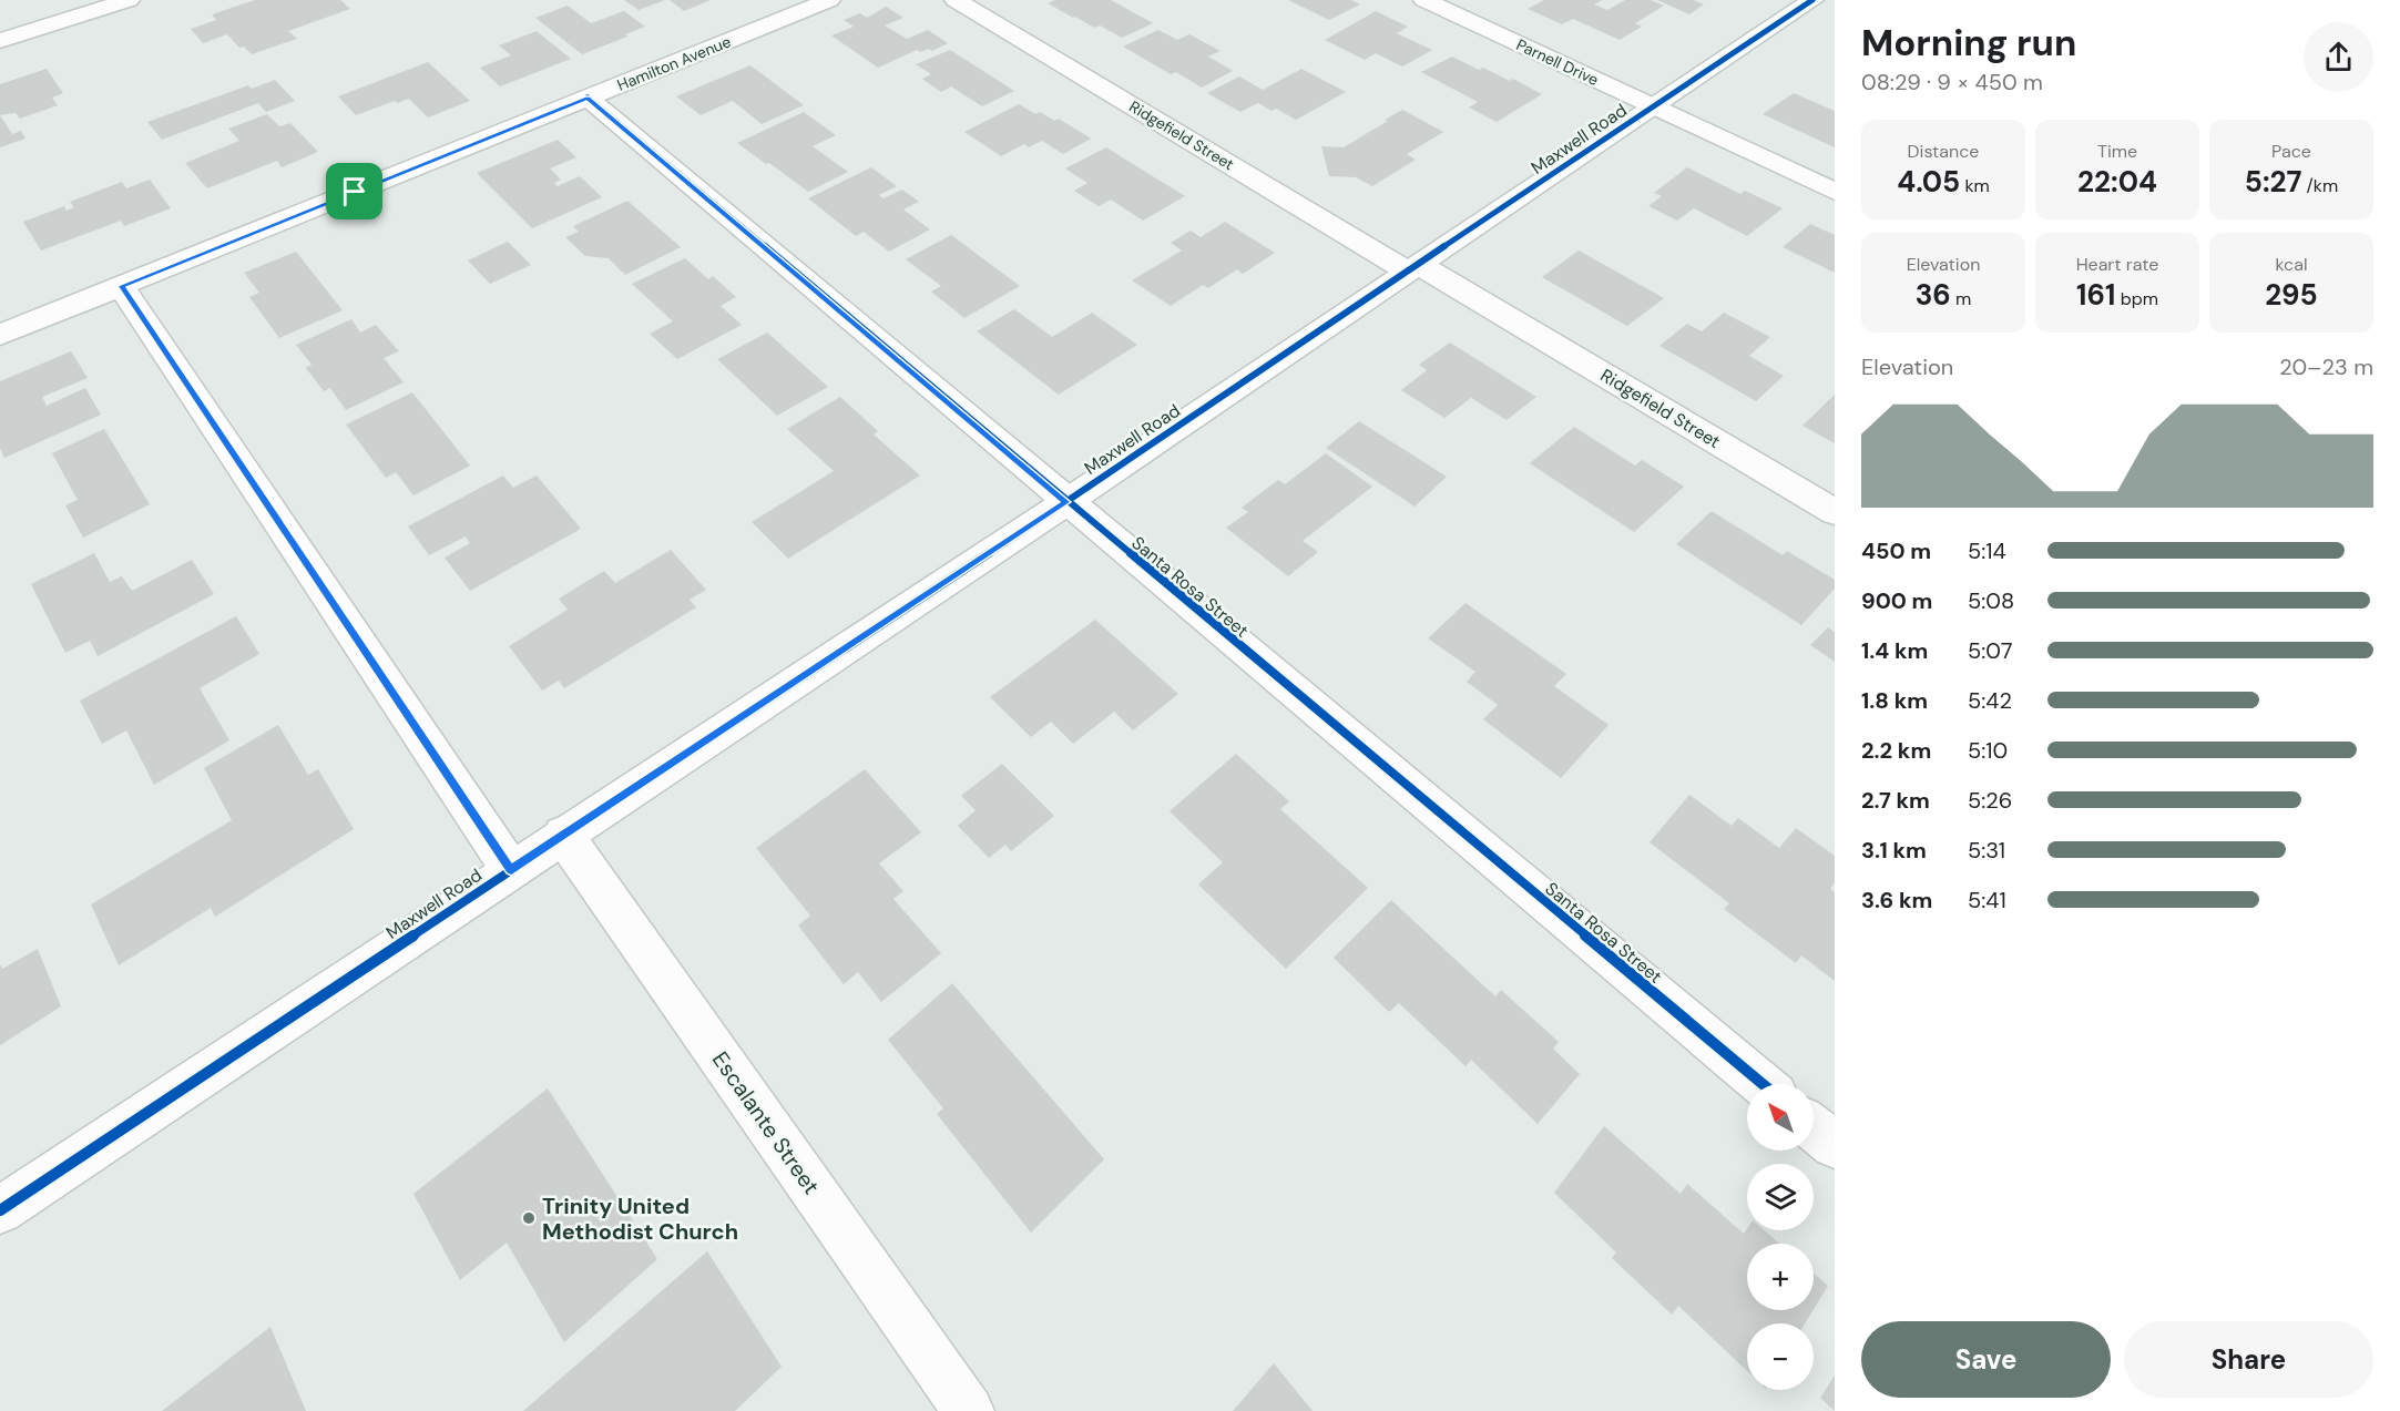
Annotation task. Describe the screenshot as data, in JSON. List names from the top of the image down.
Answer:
{
  "streets": {
    "street": [
      "Parnell Drive",
      "Hamilton Avenue",
      "Ridgefield Street",
      "Maxwell Road",
      "Santa Rosa Street",
      "Escalante Street"
    ]
  },
  "crossings": [
    ["Parnell Drive", "Maxwell Road"],
    ["Hamilton Avenue", "Santa Rosa Street"],
    ["Ridgefield Street", "Maxwell Road"],
    ["Maxwell Road", "Santa Rosa Street"],
    ["Maxwell Road", "Escalante Street"]
  ],
  "places": ["Trinity United Methodist Church"],
  "north": "top left",
  "page": {
    "heading": ["Morning run", "08:29 · 9 × 450 m"],
    "stats": [
      ["Distance", "4.05 km"],
      ["Time", "22:04"],
      ["Pace", "5:27 /km"],
      ["Elevation", "36 m"],
      ["Heart rate", "161 bpm"],
      ["kcal", "295"]
    ],
    "chart": ["Elevation", "20–23 m"],
    "list": [
      {
        "name": "450 m",
        "note": "5:14"
      },
      {
        "name": "900 m",
        "note": "5:08"
      },
      {
        "name": "1.4 km",
        "note": "5:07"
      },
      {
        "name": "1.8 km",
        "note": "5:42"
      },
      {
        "name": "2.2 km",
        "note": "5:10"
      },
      {
        "name": "2.7 km",
        "note": "5:26"
      },
      {
        "name": "3.1 km",
        "note": "5:31"
      },
      {
        "name": "3.6 km",
        "note": "5:41"
      }
    ],
    "map_buttons": ["+", "−"],
    "buttons": ["Save", "Share"]
  }
}
